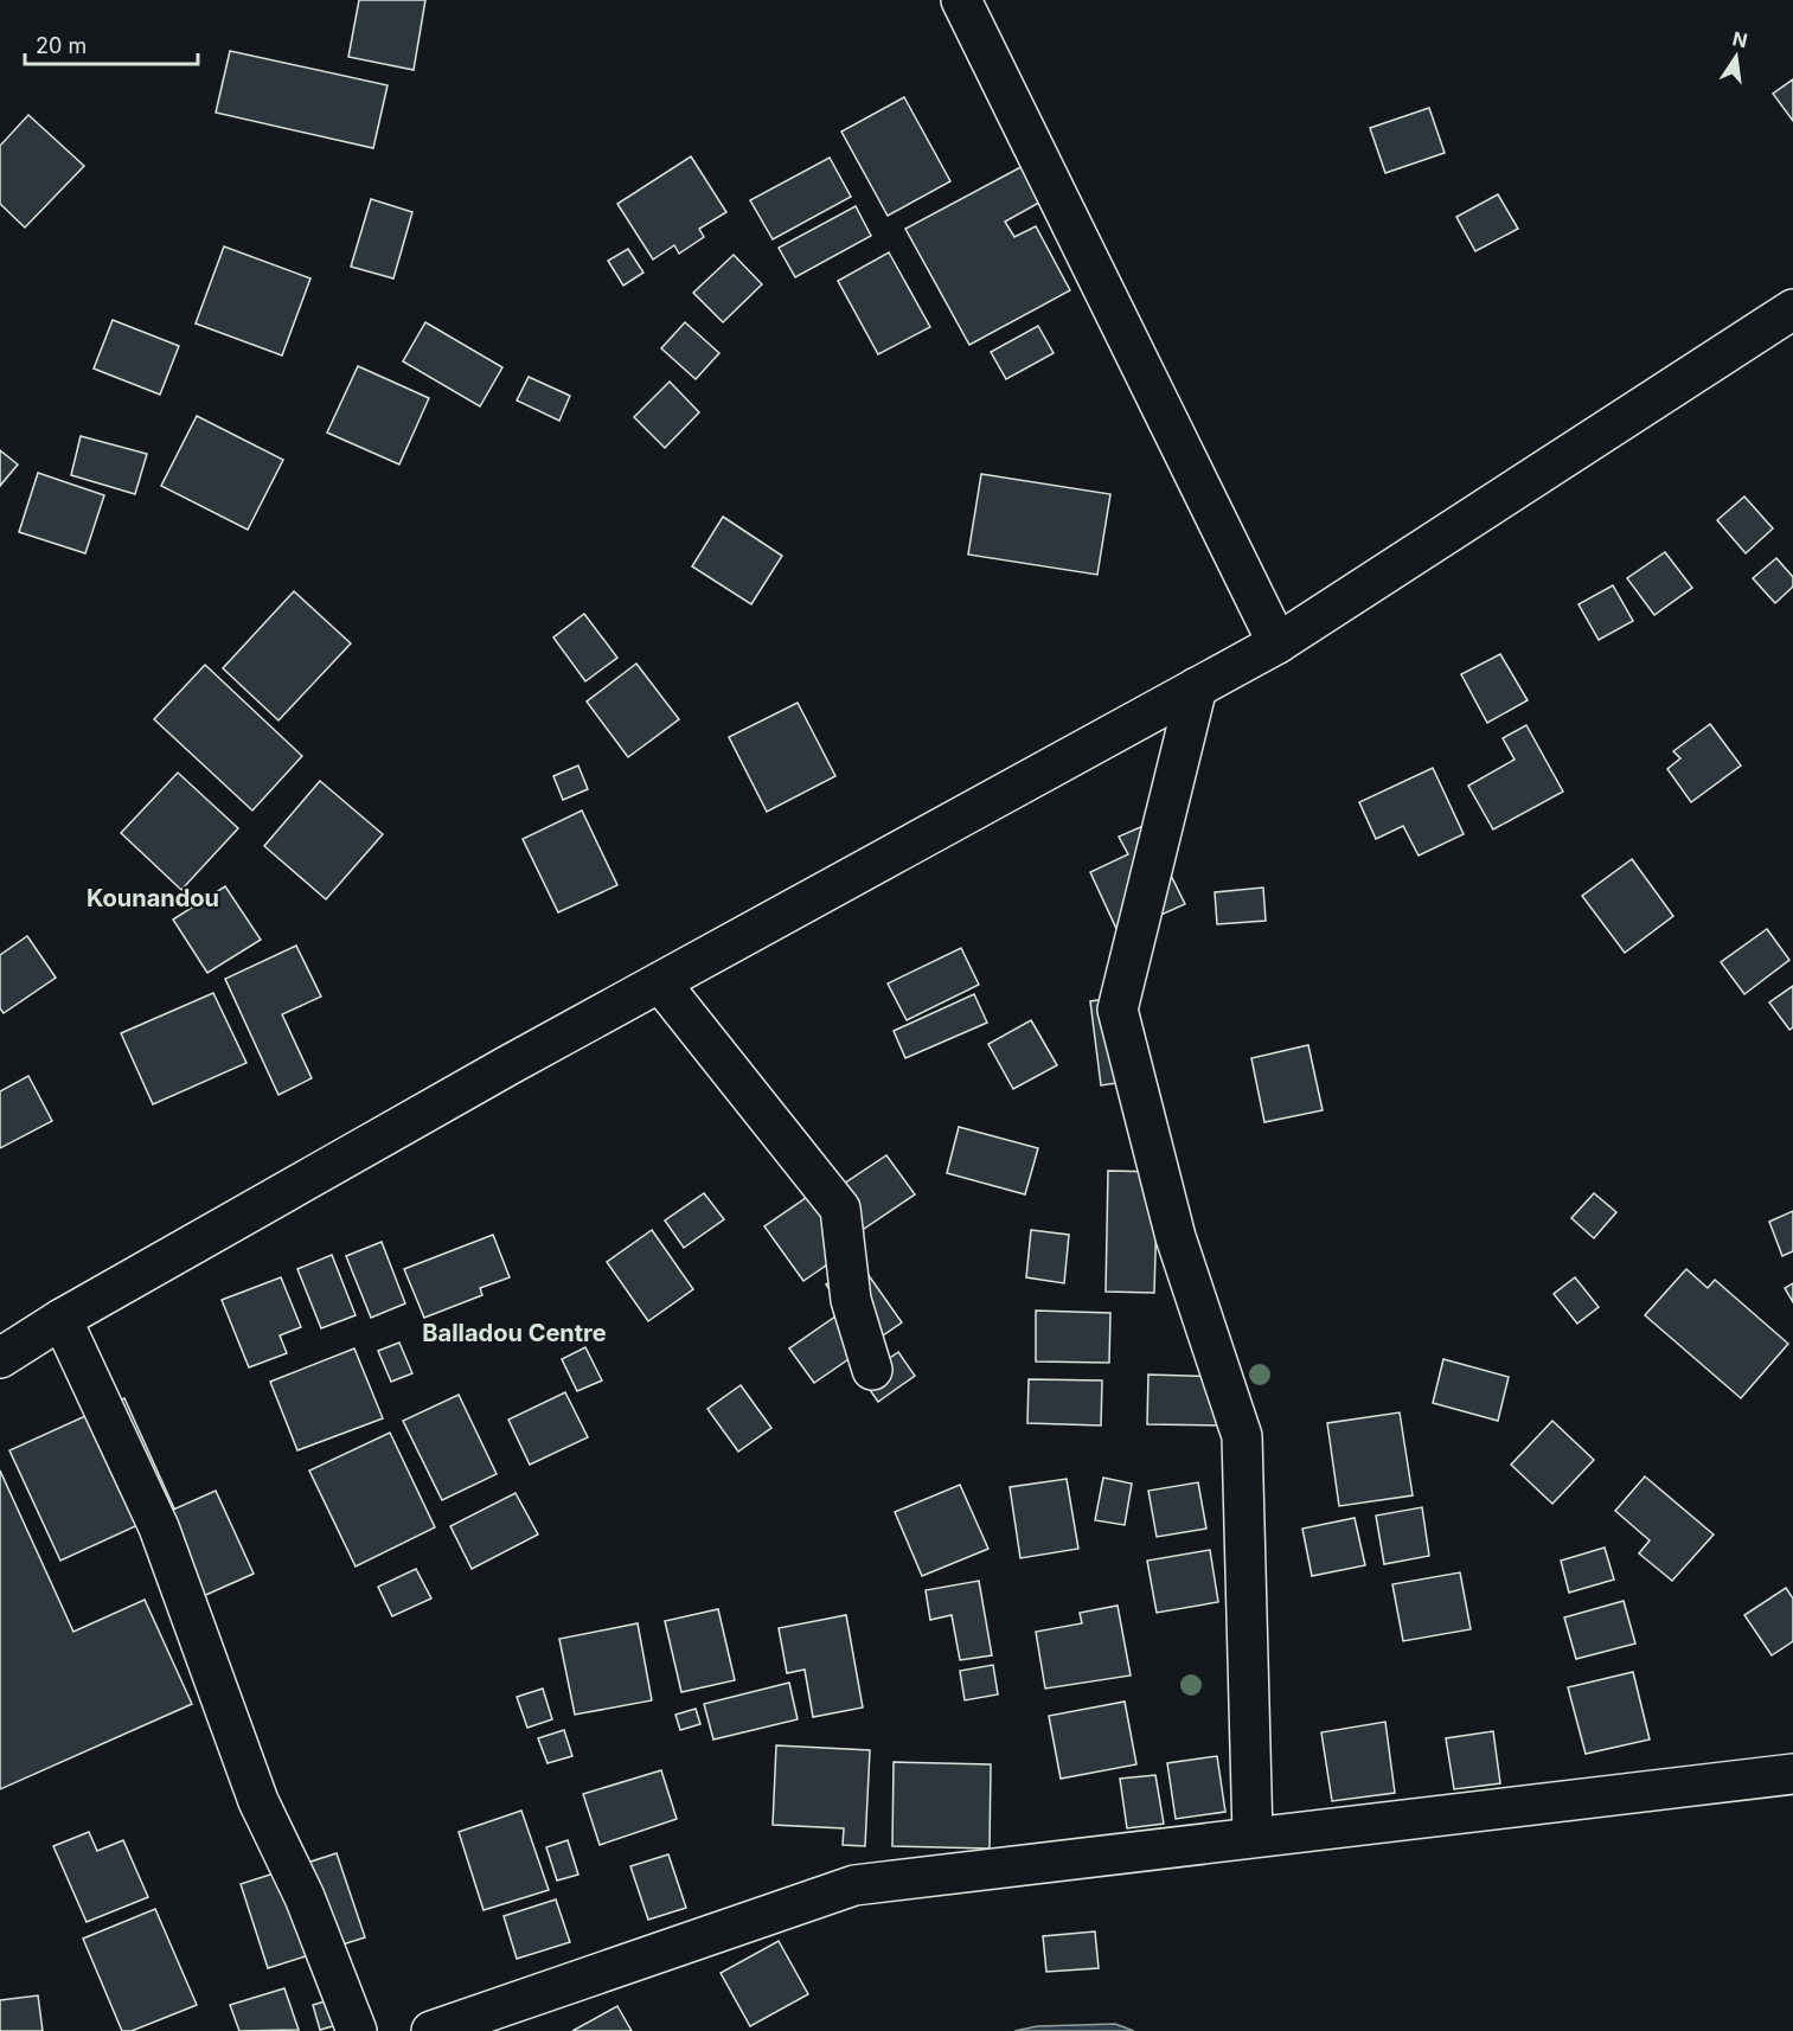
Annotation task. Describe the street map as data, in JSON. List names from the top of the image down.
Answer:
{
  "districts": ["Kounandou", "Balladou Centre"],
  "scale_bar": "20 m",
  "north": "top"
}
